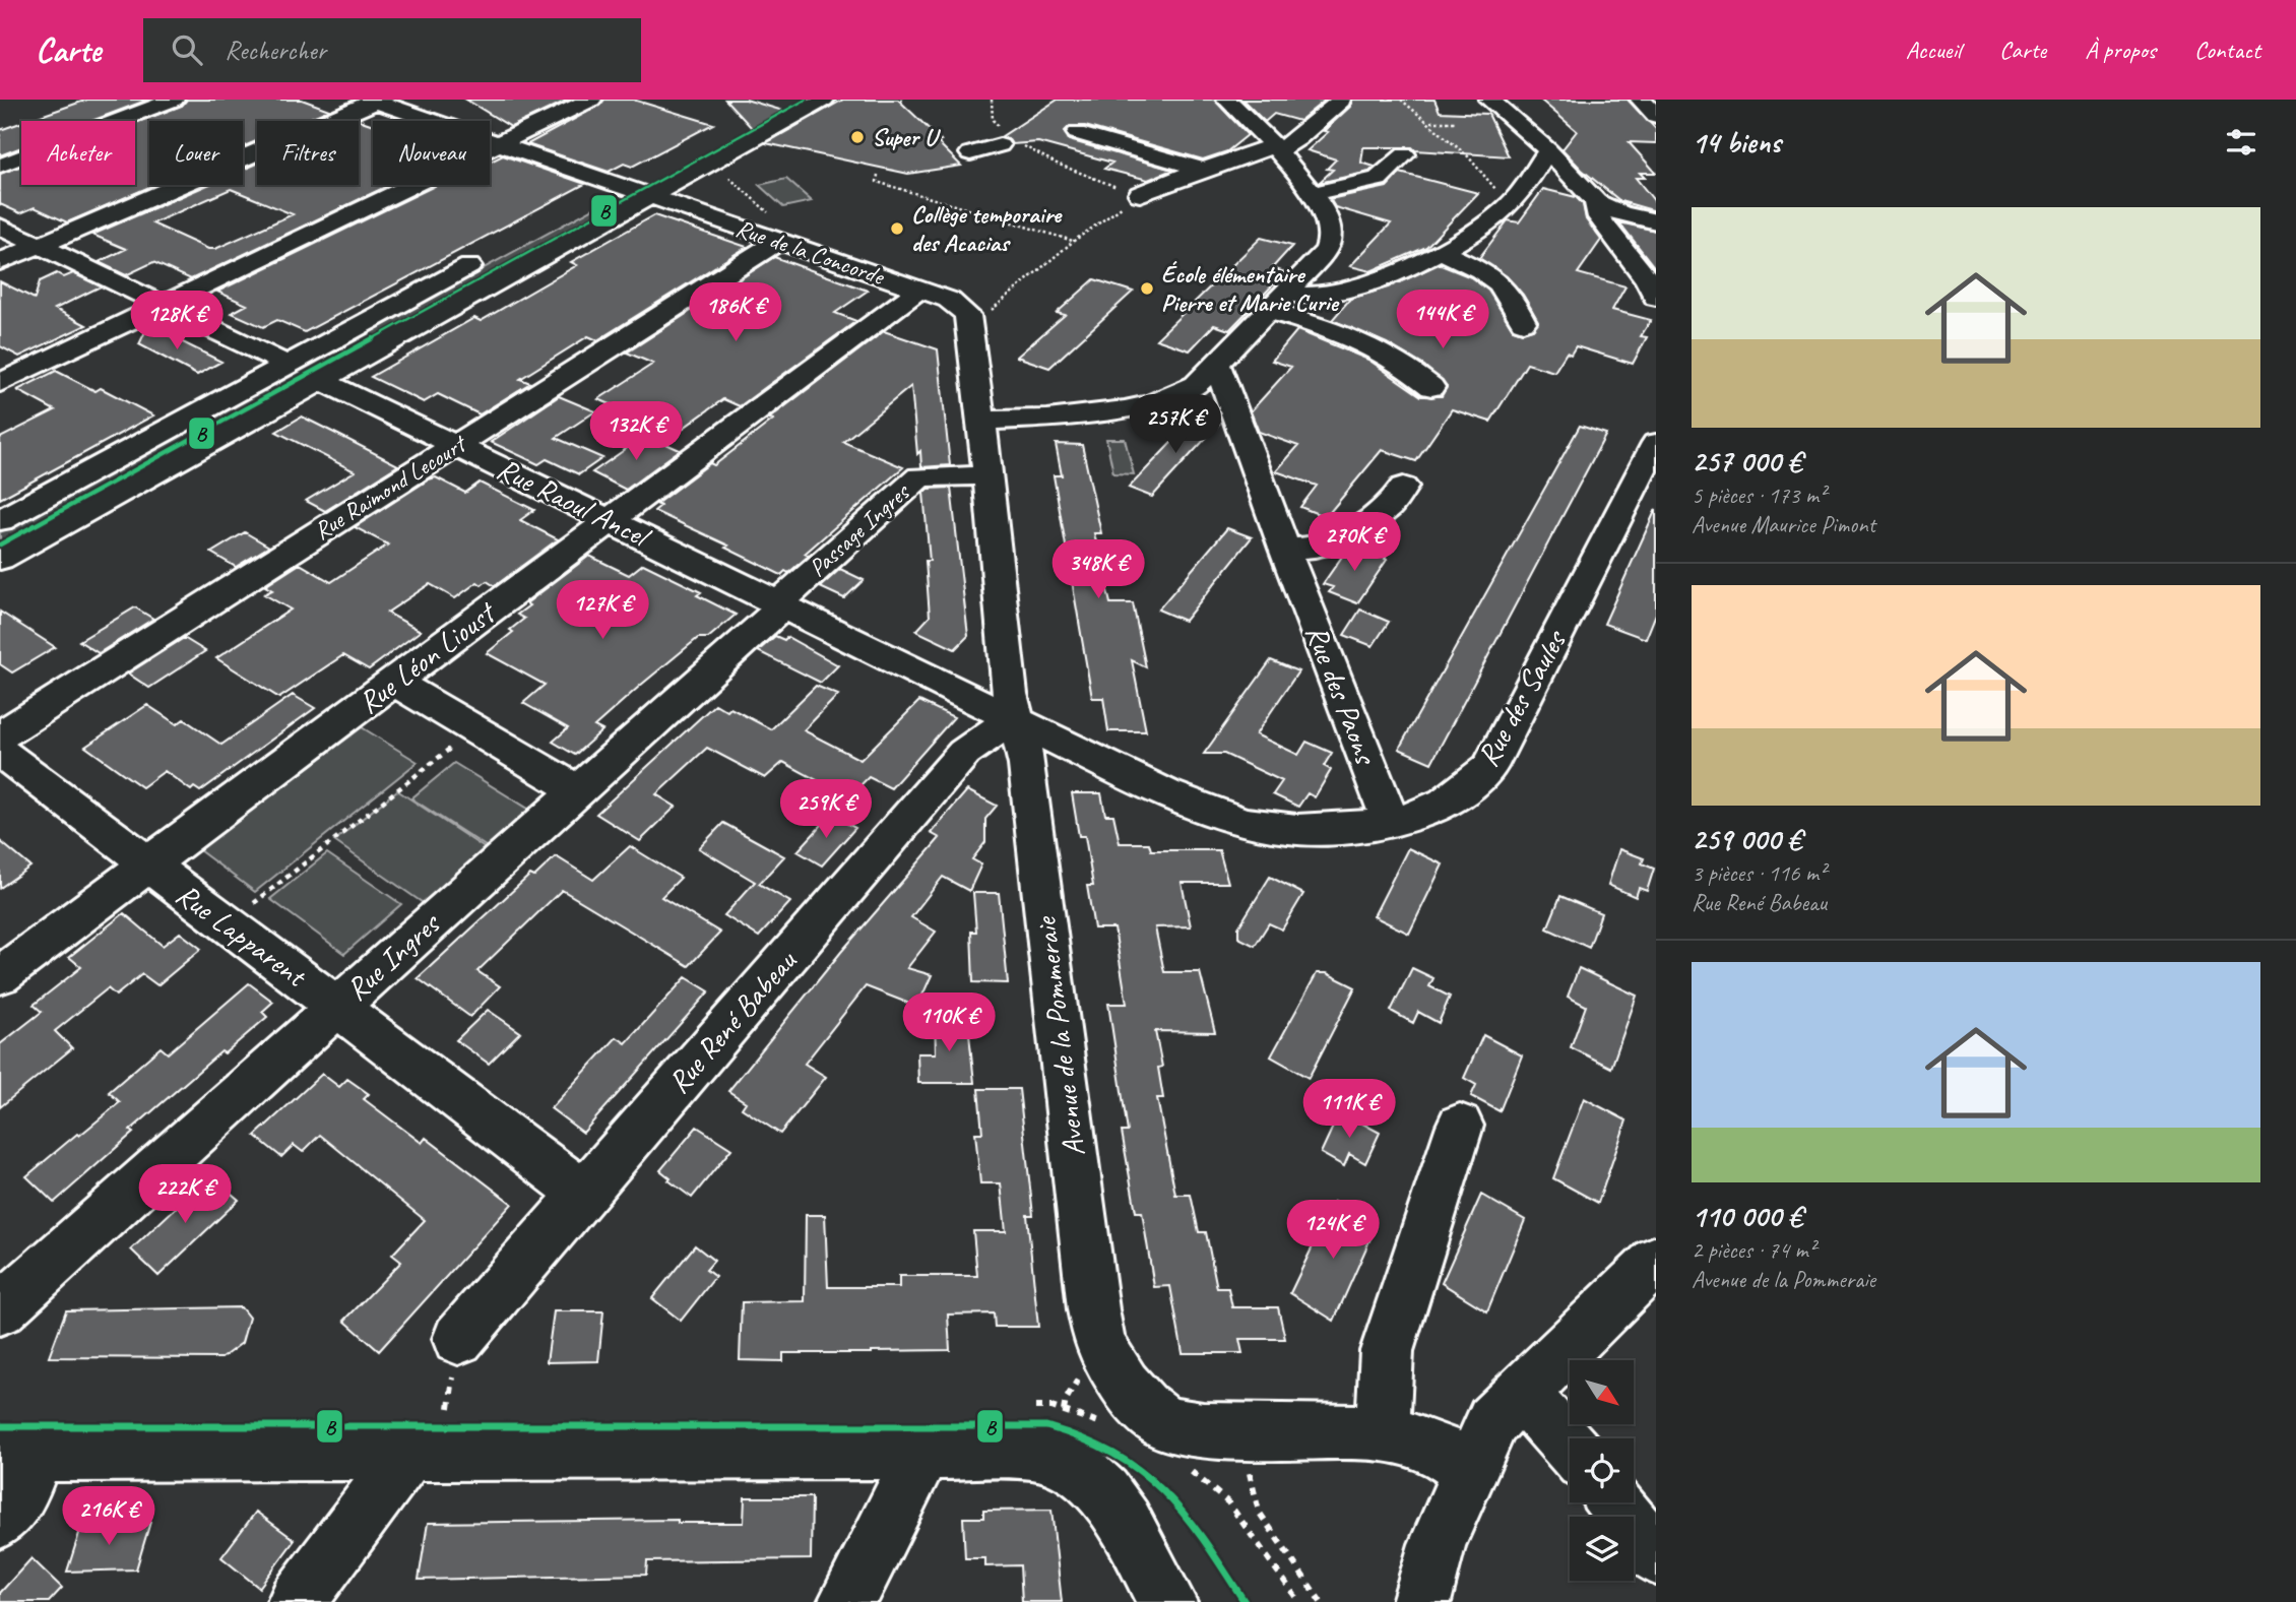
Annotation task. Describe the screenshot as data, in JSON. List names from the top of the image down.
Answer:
{
  "streets": {
    "street": [
      "Rue de la Concorde",
      "Rue Raimond Lecourt",
      "Rue Raoul Ancel",
      "Passage Ingres",
      "Rue Léon Lioust",
      "Rue des Paons",
      "Rue des Saules",
      "Rue Lapparent",
      "Rue Ingres",
      "Rue René Babeau",
      "Avenue de la Pommeraie"
    ]
  },
  "crossings": [
    ["Rue de la Concorde", "Rue Raimond Lecourt"],
    ["Rue de la Concorde", "Rue Léon Lioust"],
    ["Rue de la Concorde", "Avenue de la Pommeraie"],
    ["Rue Raimond Lecourt", "Rue Raoul Ancel"],
    ["Rue Raoul Ancel", "Passage Ingres"],
    ["Rue Raoul Ancel", "Rue Léon Lioust"],
    ["Rue Raoul Ancel", "Rue des Saules"],
    ["Rue Raoul Ancel", "Rue Ingres"],
    ["Rue Raoul Ancel", "Rue René Babeau"],
    ["Rue Raoul Ancel", "Avenue de la Pommeraie"],
    ["Passage Ingres", "Rue Ingres"],
    ["Passage Ingres", "Avenue de la Pommeraie"],
    ["Rue Léon Lioust", "Rue Lapparent"],
    ["Rue des Paons", "Rue des Saules"],
    ["Rue des Saules", "Rue René Babeau"],
    ["Rue des Saules", "Avenue de la Pommeraie"],
    ["Rue Lapparent", "Rue Ingres"],
    ["Rue Lapparent", "Rue René Babeau"],
    ["Rue René Babeau", "Avenue de la Pommeraie"]
  ],
  "places": ["Super U", "Collège temporaire des Acacias", "École élémentaire Pierre et Marie Curie"],
  "lines": ["transit line B"],
  "north": "bottom right",
  "page": {
    "header": "Carte",
    "search": "Rechercher",
    "nav": [
      "Accueil",
      "Carte",
      "À propos",
      "Contact"
    ],
    "heading": "14 biens",
    "chip": [
      "Acheter",
      "Louer",
      "Filtres",
      "Nouveau"
    ],
    "list": [
      {
        "name": "257 000 €",
        "note": "5 pièces · 173 m² · Avenue Maurice Pimont"
      },
      {
        "name": "259 000 €",
        "note": "3 pièces · 116 m² · Rue René Babeau"
      },
      {
        "name": "110 000 €",
        "note": "2 pièces · 74 m² · Avenue de la Pommeraie"
      }
    ],
    "price": [
      "186K €",
      "144K €",
      "128K €",
      "257K €",
      "132K €",
      "270K €",
      "348K €",
      "127K €",
      "259K €",
      "110K €",
      "111K €",
      "222K €",
      "124K €",
      "216K €"
    ]
  }
}
